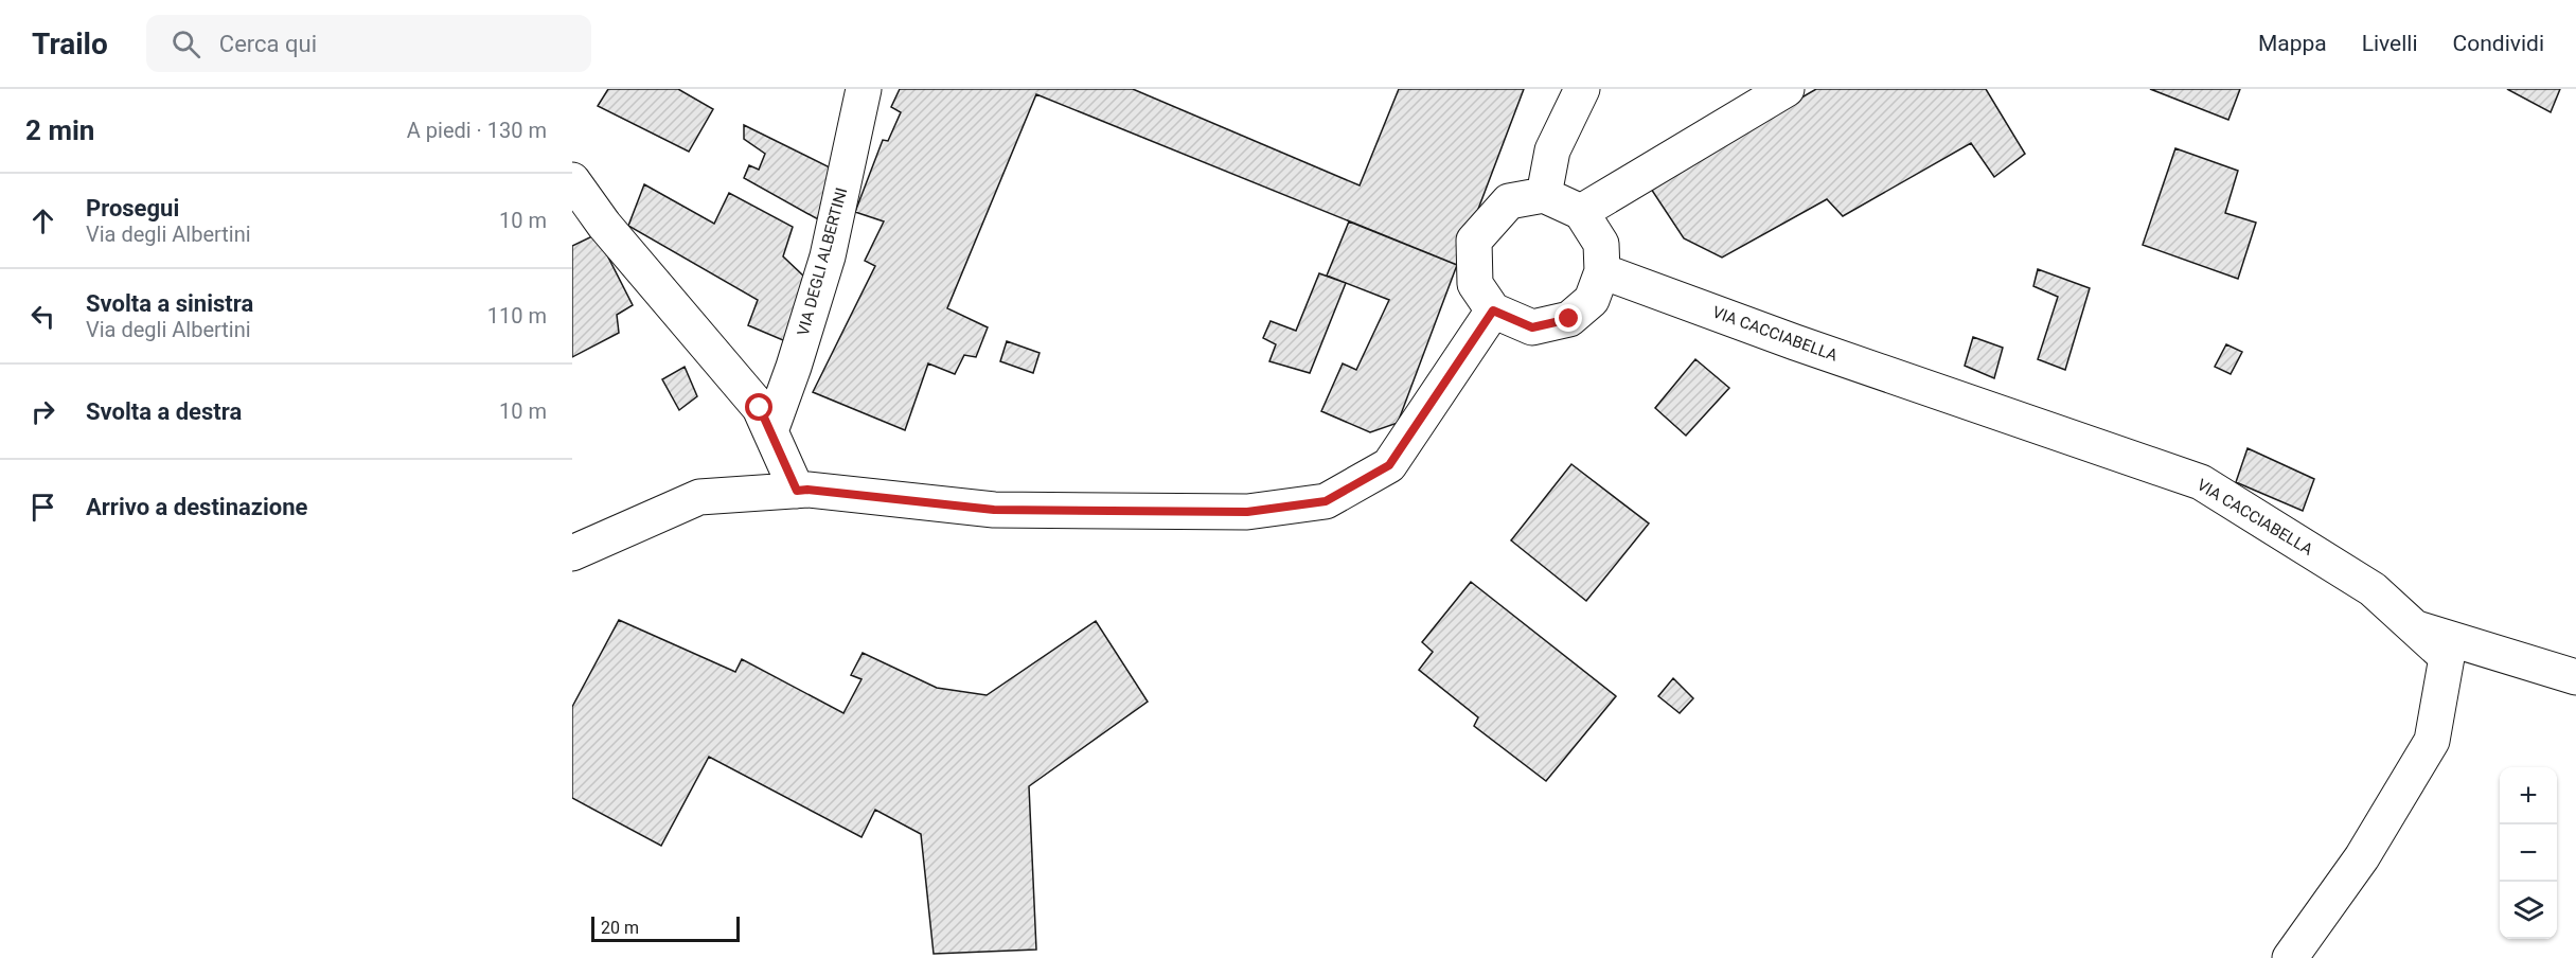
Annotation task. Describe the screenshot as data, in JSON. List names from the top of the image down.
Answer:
{
  "streets": {
    "street": ["VIA DEGLI ALBERTINI", "VIA CACCIABELLA"]
  },
  "scale_bar": "20 m",
  "page": {
    "header": "Trailo",
    "search": "Cerca qui",
    "nav": ["Mappa", "Livelli", "Condividi"],
    "heading": ["2 min", "A piedi · 130 m"],
    "list": [
      ["Prosegui", "Via degli Albertini", "10 m"],
      ["Svolta a sinistra", "Via degli Albertini", "110 m"],
      ["Svolta a destra", "10 m"],
      "Arrivo a destinazione"
    ],
    "map_buttons": ["+", "−"],
    "scale": "20 m"
  }
}
